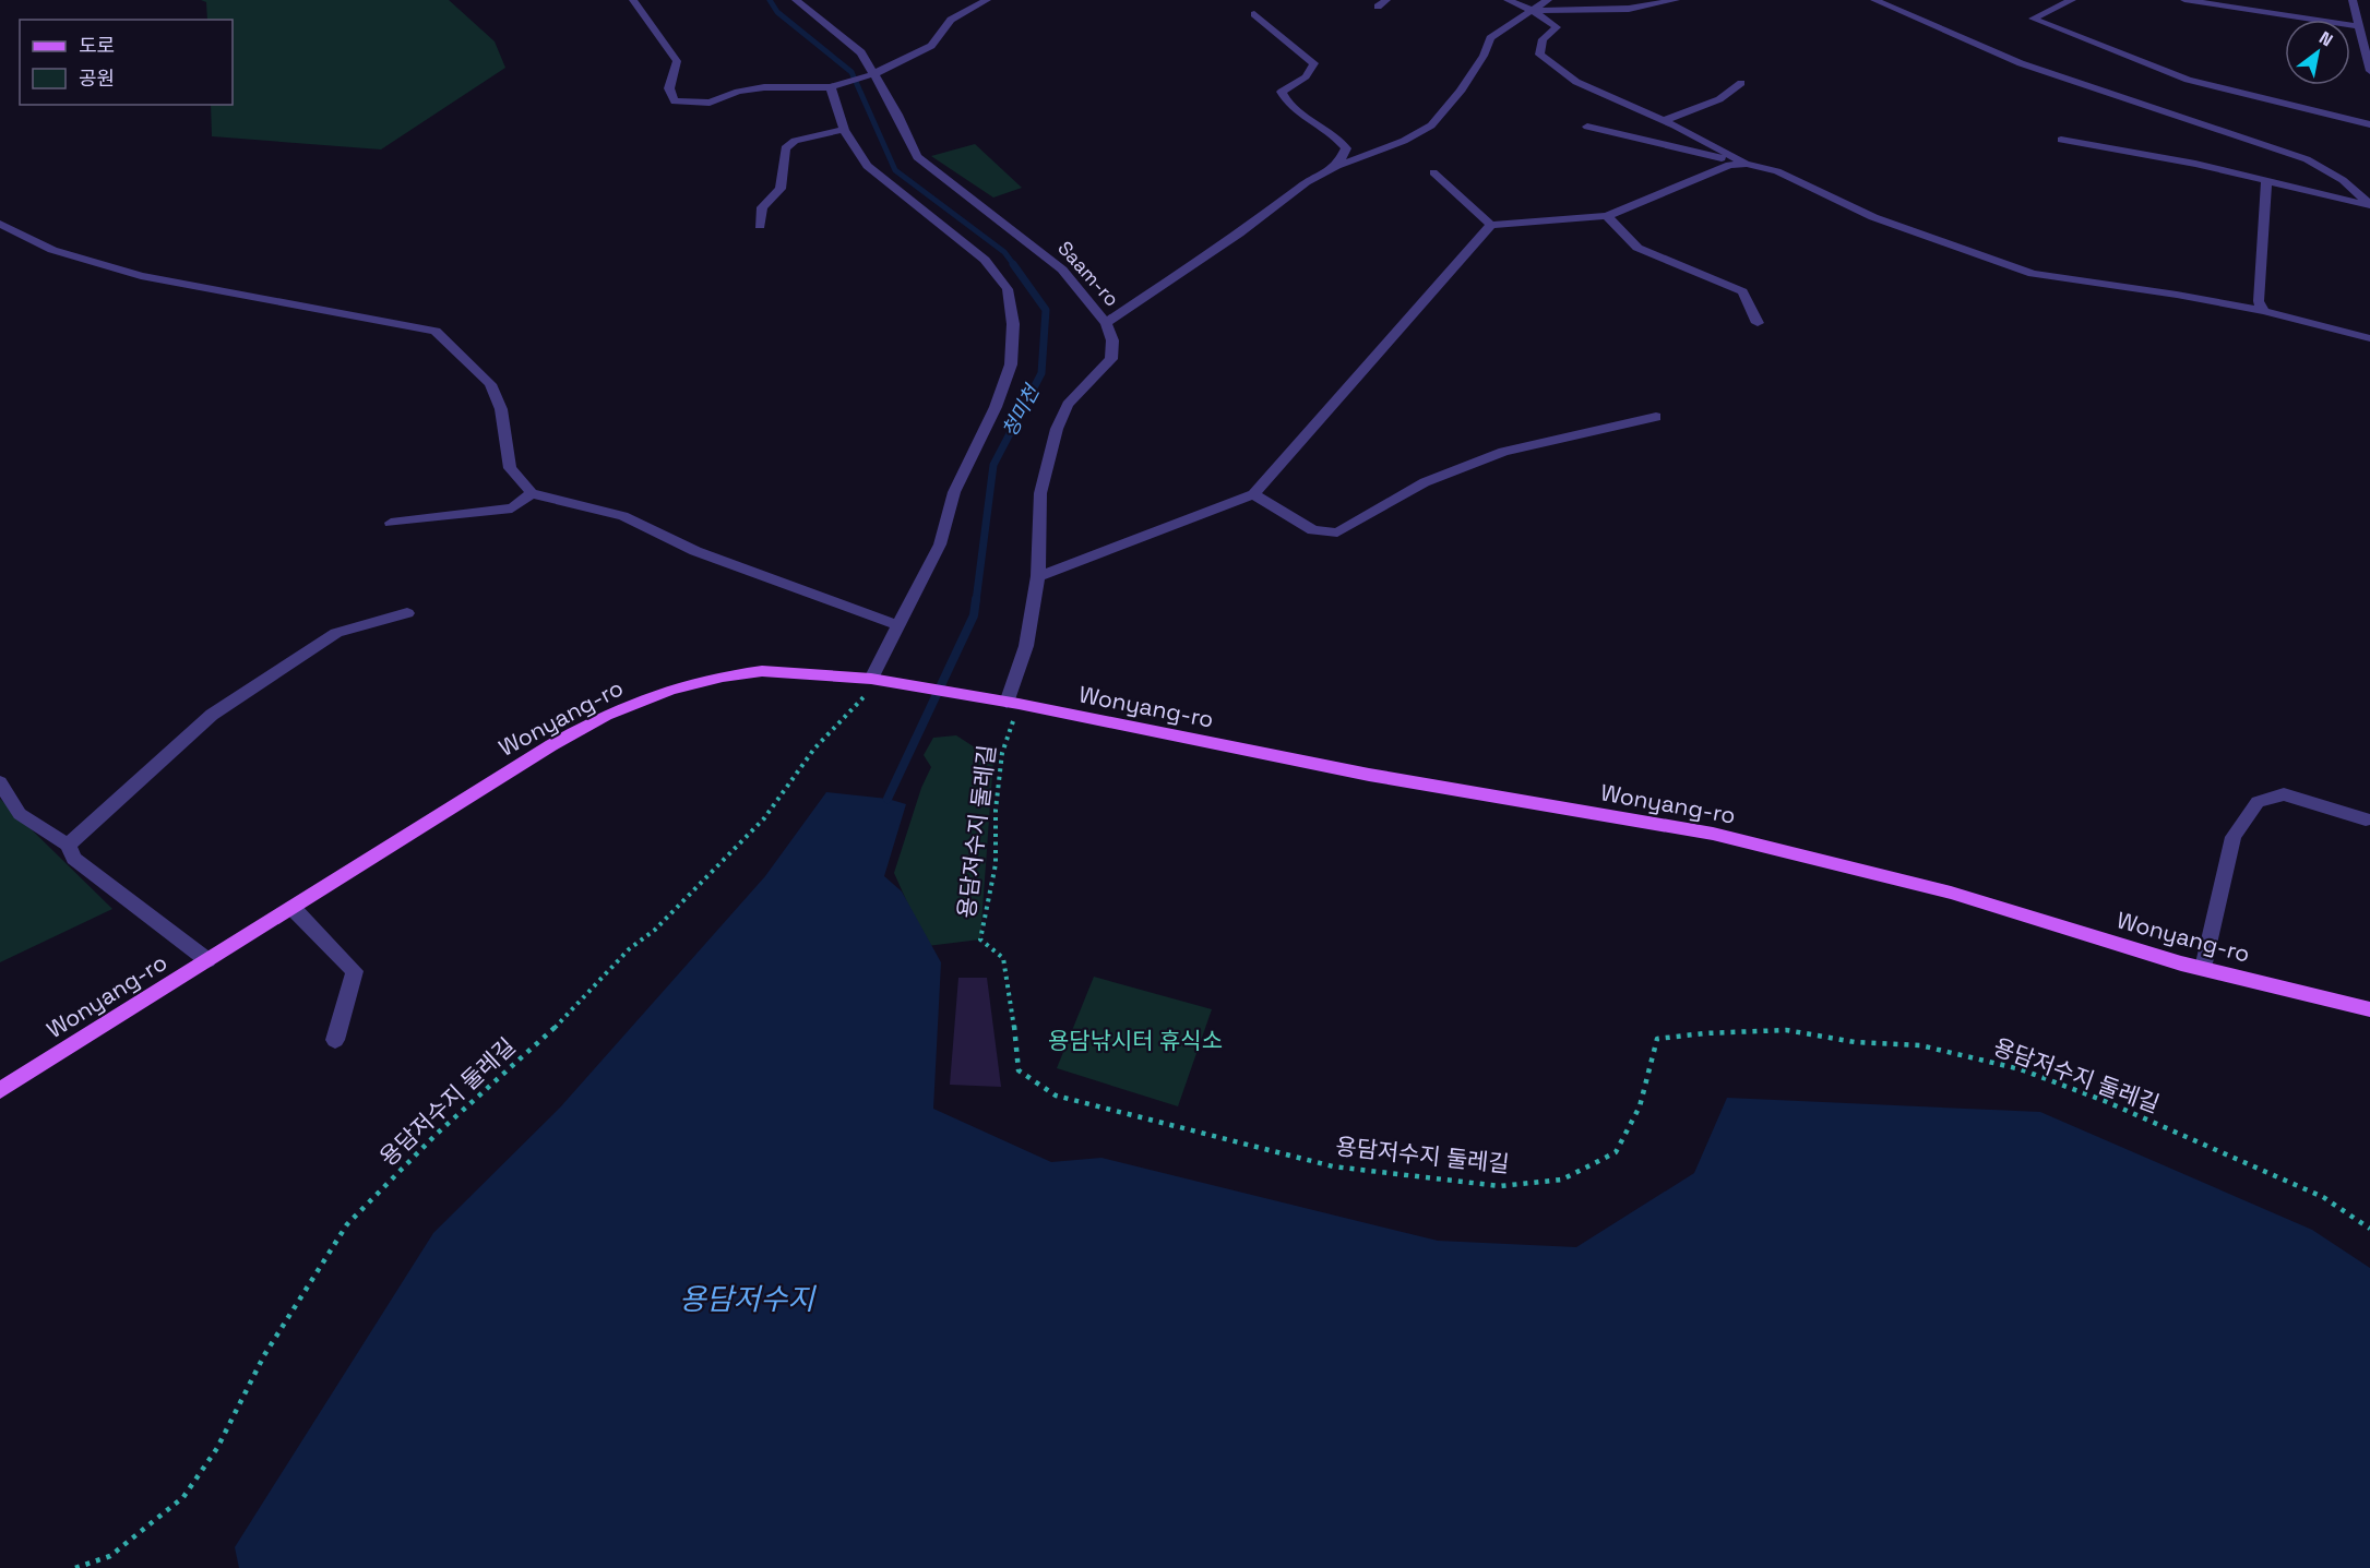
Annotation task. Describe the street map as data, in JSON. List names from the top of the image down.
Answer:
{
  "streets": {
    "main road": ["Wonyang-ro"],
    "street": ["Saam-ro"],
    "path": ["용담저수지 둘레길"]
  },
  "crossings": [
    ["Saam-ro", "Wonyang-ro"],
    ["Saam-ro", "용담저수지 둘레길"],
    ["Wonyang-ro", "용담저수지 둘레길"]
  ],
  "water": ["청미천", "용담저수지"],
  "parks": ["용담낚시터 휴식소"],
  "legend": ["도로", "공원"],
  "north": "top right"
}
